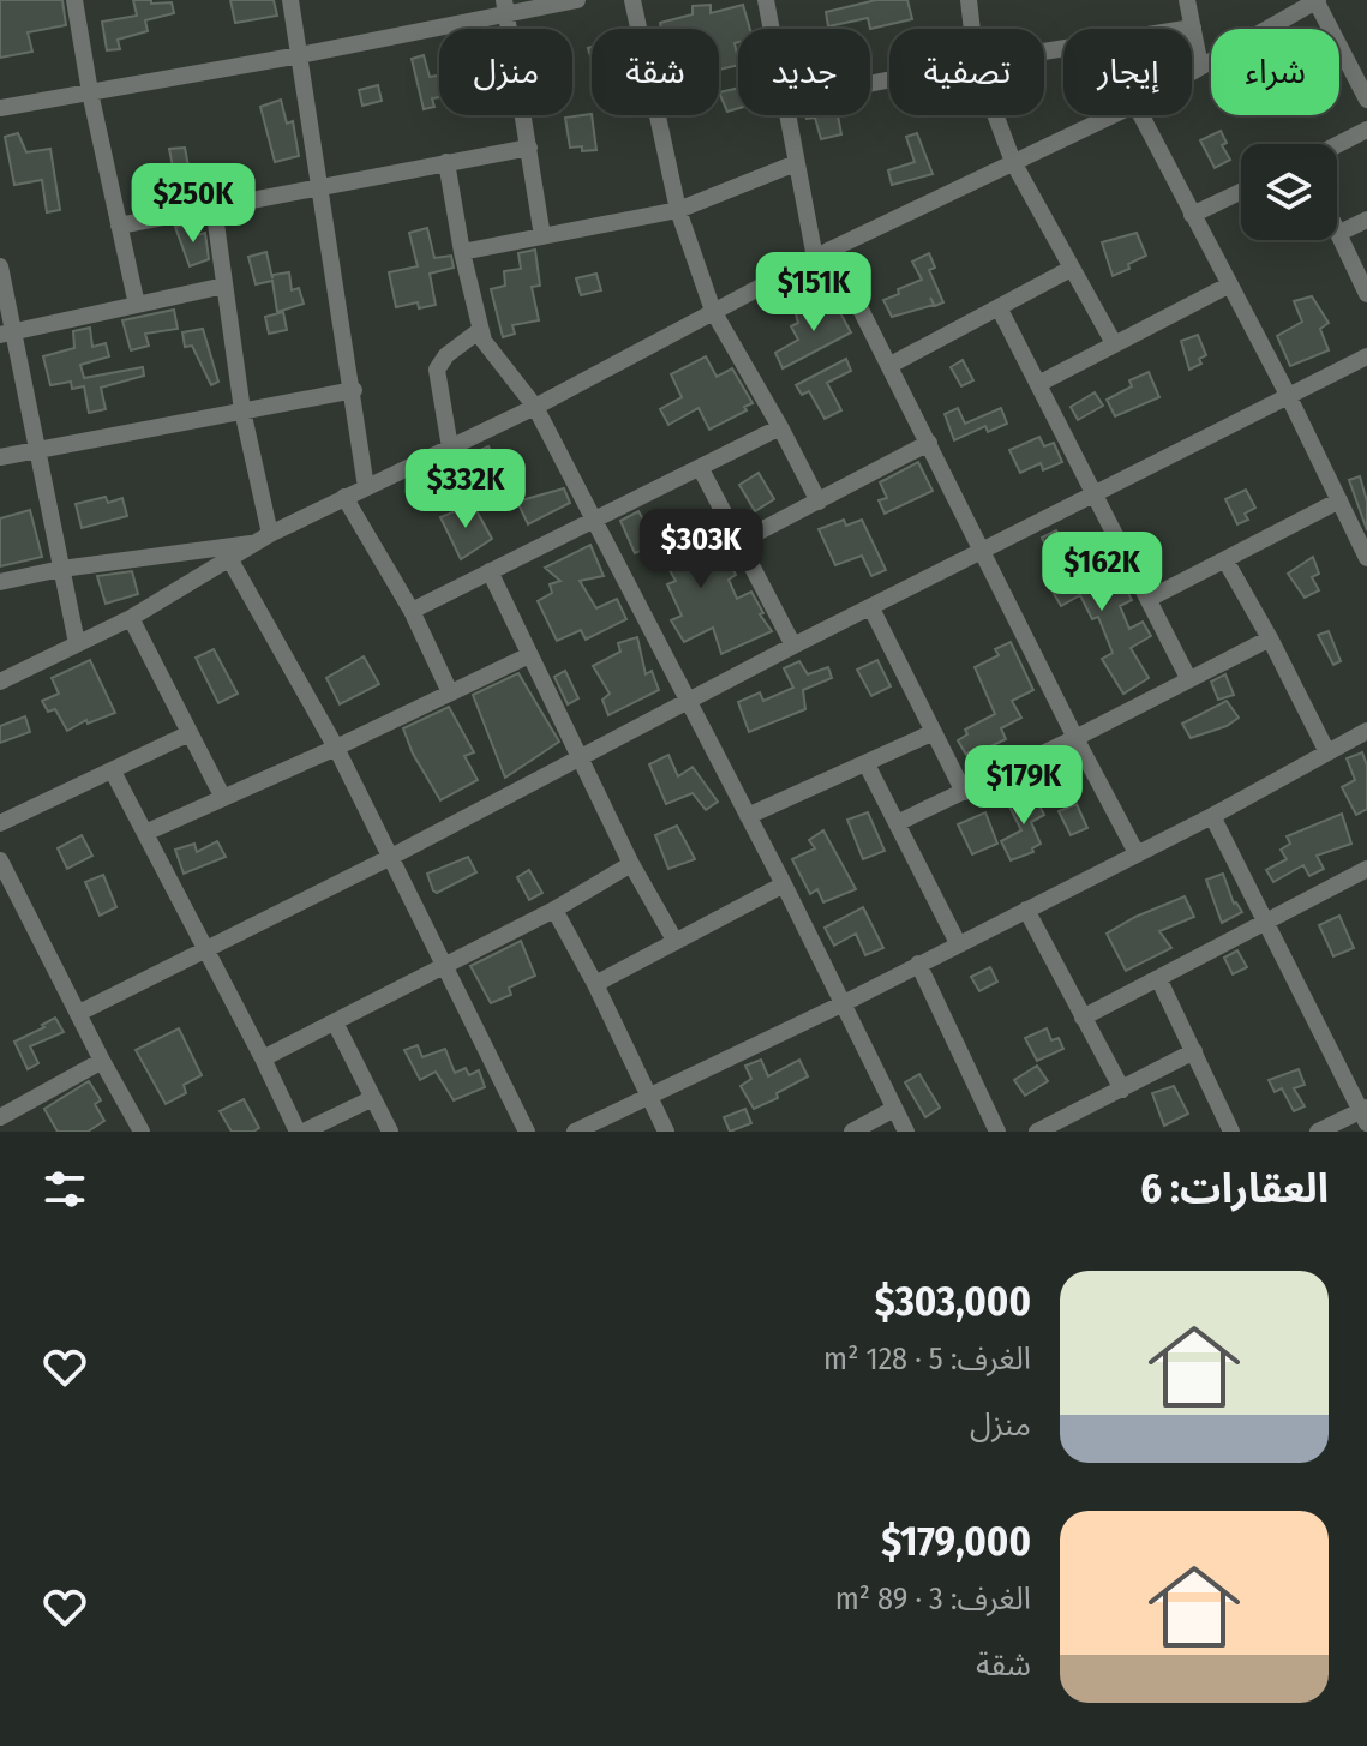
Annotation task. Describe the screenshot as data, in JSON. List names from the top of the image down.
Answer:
{
  "page": {
    "chip": [
      "شراء",
      "إيجار",
      "تصفية",
      "جديد",
      "شقة",
      "منزل"
    ],
    "price": [
      "$250K",
      "$151K",
      "$332K",
      "$303K",
      "$162K",
      "$179K"
    ],
    "heading": "العقارات: 6",
    "list": [
      {
        "name": "$303,000",
        "note": "الغرف: 5 · 128 m² · منزل"
      },
      {
        "name": "$179,000",
        "note": "الغرف: 3 · 89 m² · شقة"
      }
    ]
  }
}
